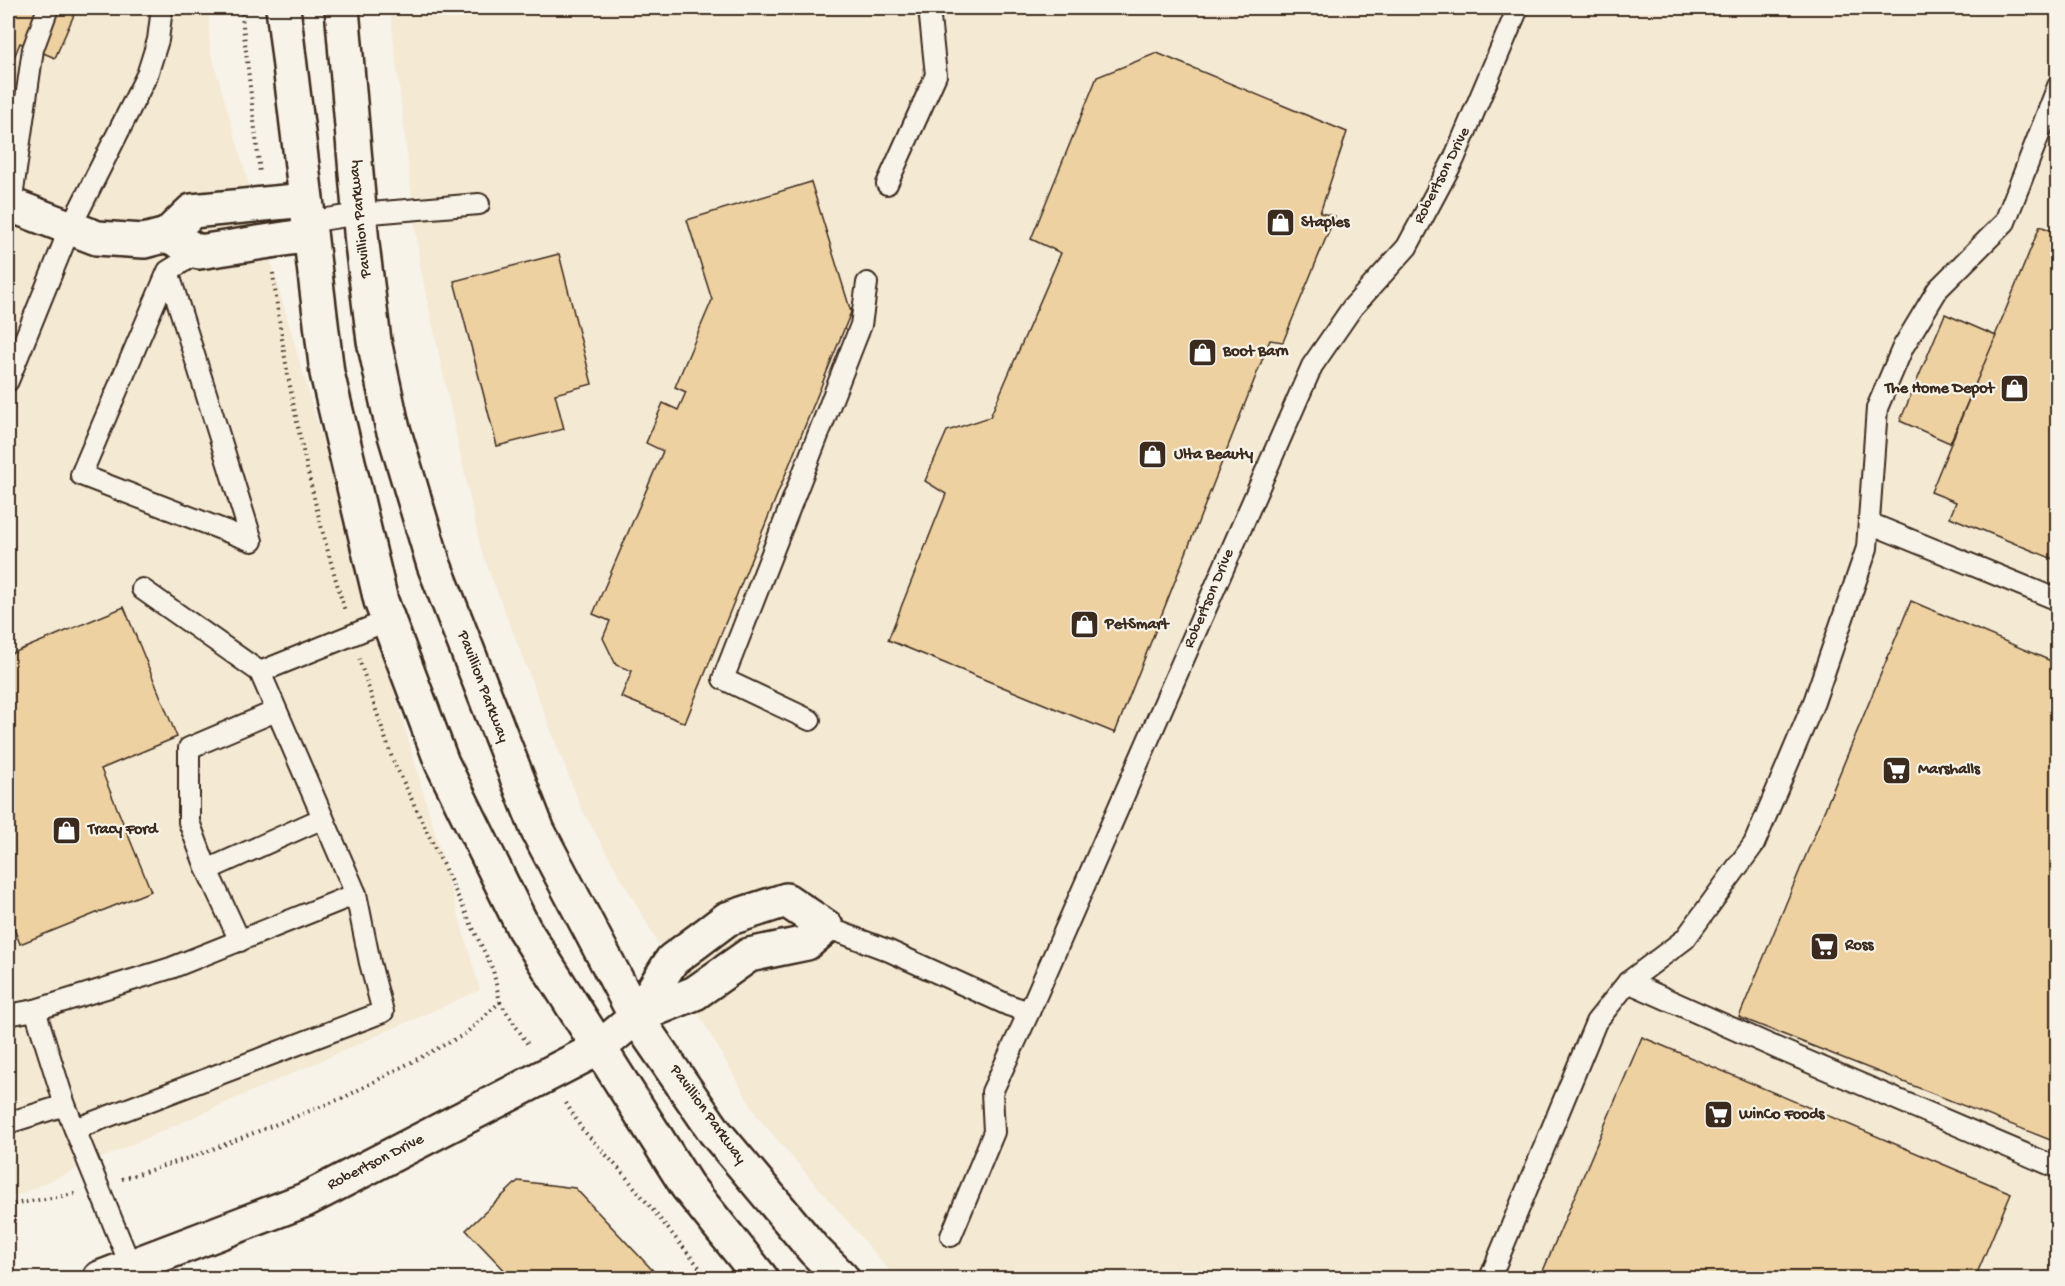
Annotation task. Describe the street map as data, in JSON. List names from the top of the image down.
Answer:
{
  "streets": {
    "main road": ["Robertson Drive", "Pavillion Parkway"]
  },
  "crossings": [
    ["Robertson Drive", "Pavillion Parkway"]
  ],
  "places": {
    "shop": [
      "Staples",
      "Boot Barn",
      "The Home Depot",
      "Ulta Beauty",
      "PetSmart",
      "Tracy Ford"
    ],
    "supermarket": ["Marshalls", "Ross", "WinCo Foods"]
  }
}
